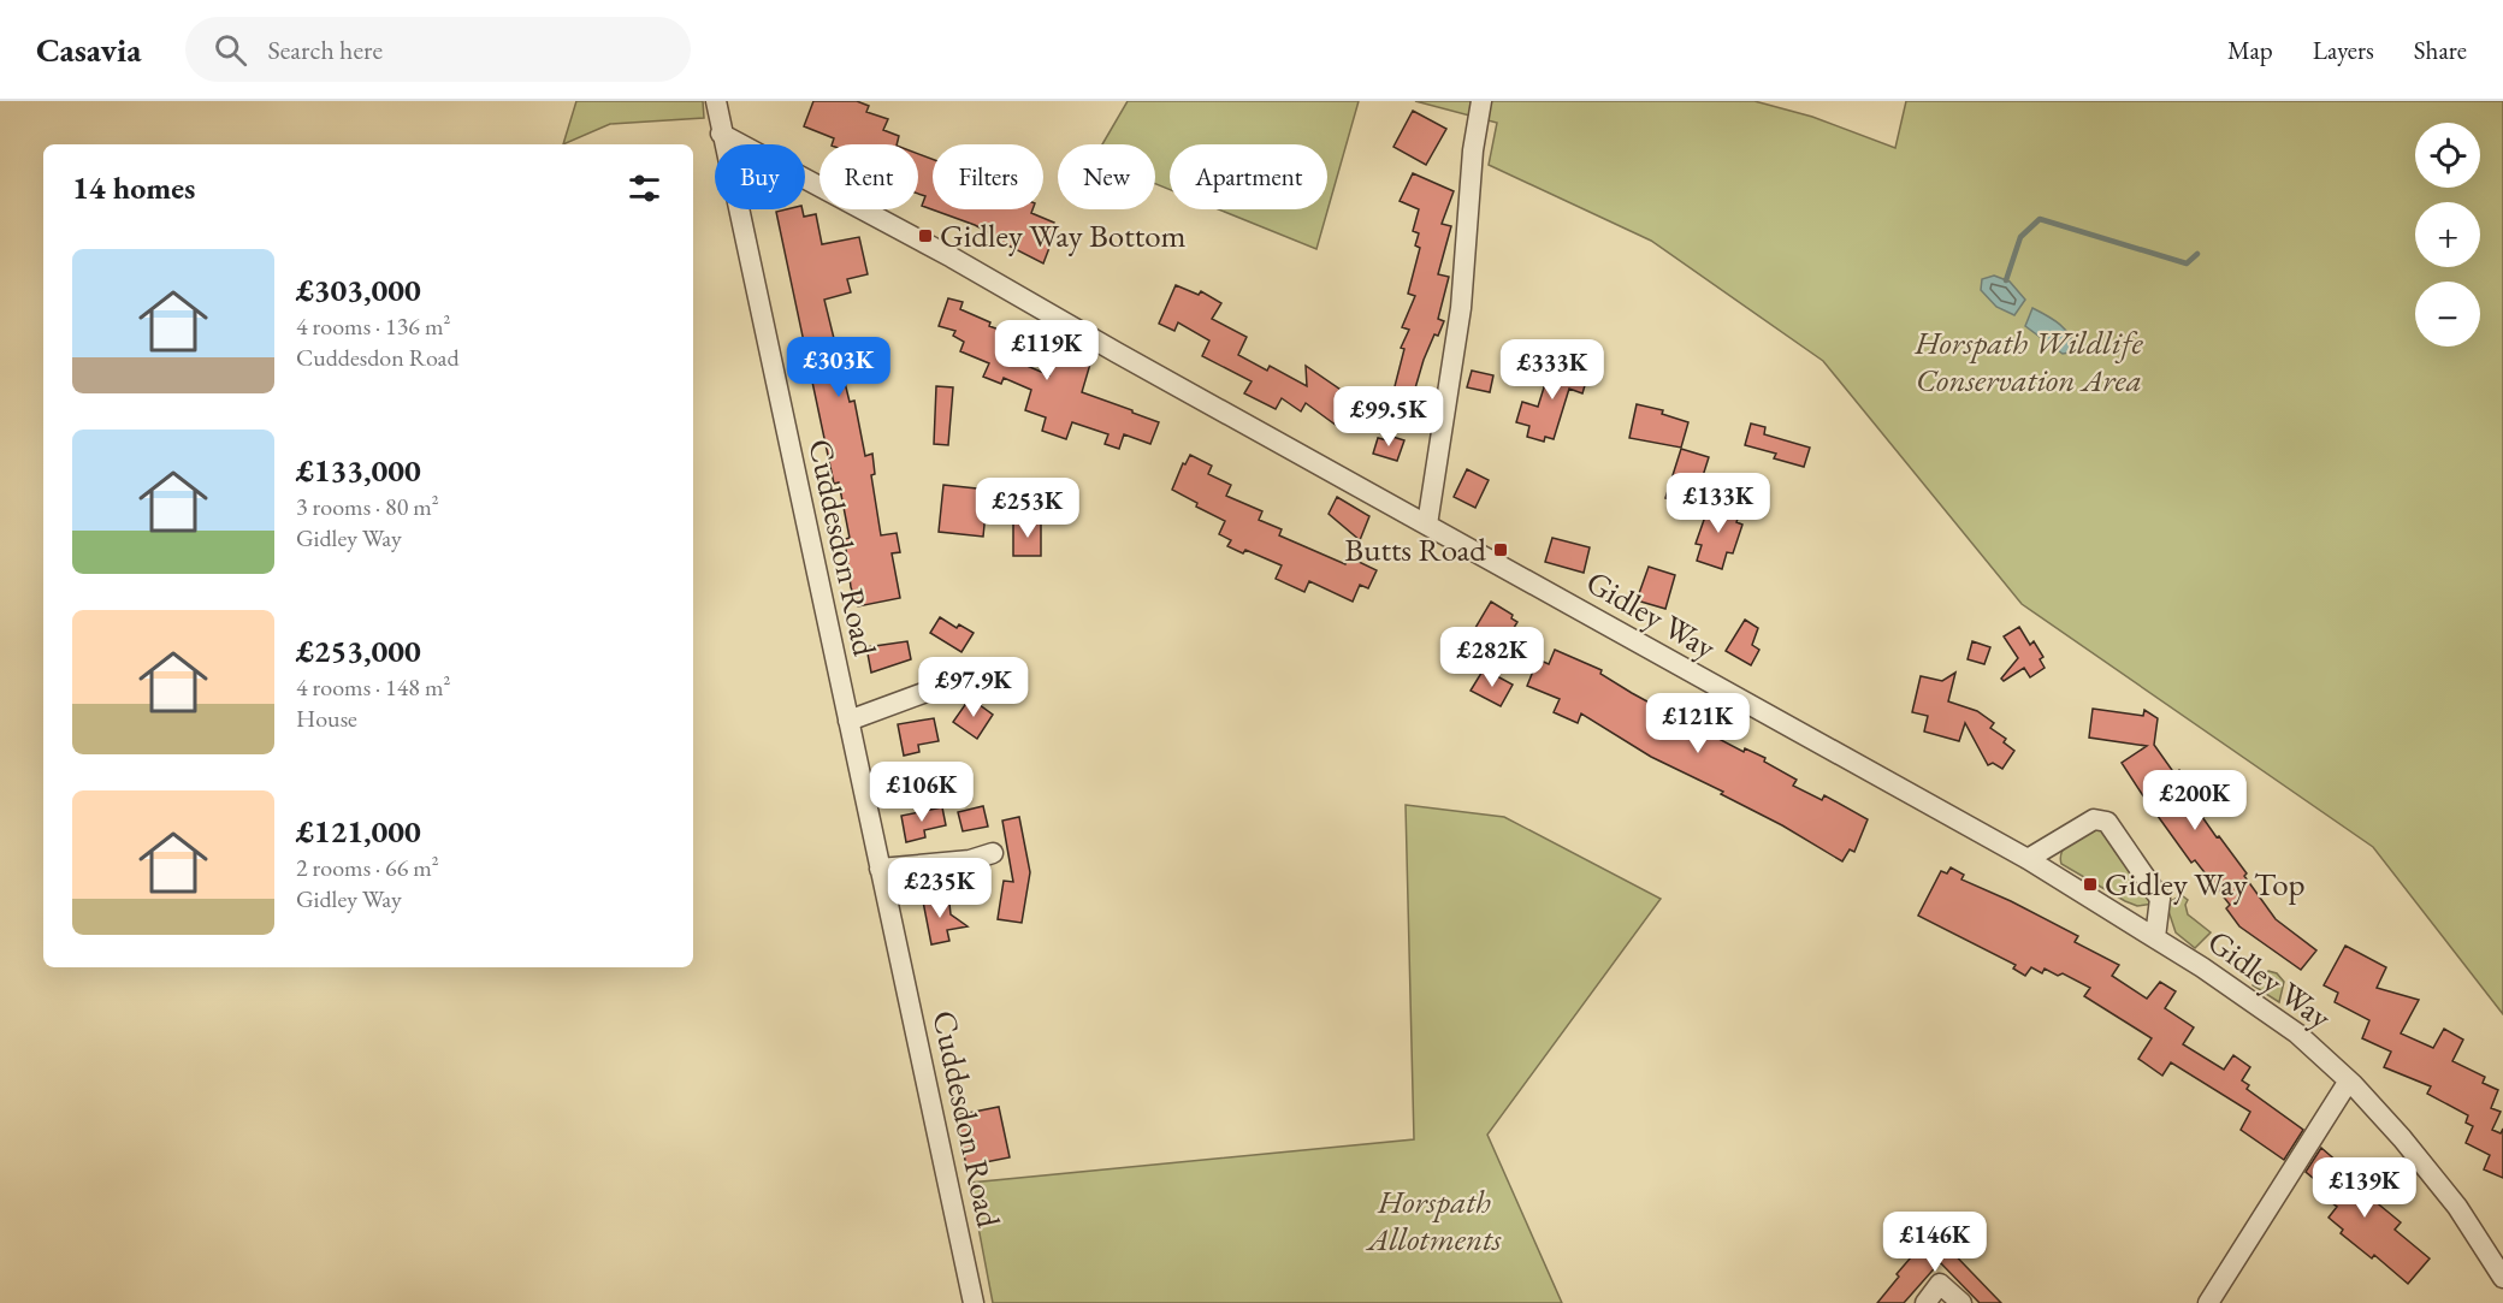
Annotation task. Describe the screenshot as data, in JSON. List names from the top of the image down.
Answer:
{
  "streets": {
    "street": ["Cuddesdon Road", "Gidley Way"]
  },
  "crossings": [
    ["Cuddesdon Road", "Gidley Way"]
  ],
  "parks": ["Horspath Wildlife Conservation Area", "Horspath Allotments"],
  "places": {
    "transit": ["Gidley Way Bottom", "Butts Road", "Gidley Way Top"]
  },
  "page": {
    "header": "Casavia",
    "search": "Search here",
    "nav": ["Map", "Layers", "Share"],
    "map_buttons": ["+", "−"],
    "chip": [
      "Buy",
      "Rent",
      "Filters",
      "New",
      "Apartment"
    ],
    "heading": "14 homes",
    "list": [
      {
        "name": "£303,000",
        "note": "4 rooms · 136 m² · Cuddesdon Road"
      },
      {
        "name": "£133,000",
        "note": "3 rooms · 80 m² · Gidley Way"
      },
      {
        "name": "£253,000",
        "note": "4 rooms · 148 m² · House"
      },
      {
        "name": "£121,000",
        "note": "2 rooms · 66 m² · Gidley Way"
      }
    ],
    "price": [
      "£119K",
      "£303K",
      "£333K",
      "£99.5K",
      "£133K",
      "£253K",
      "£282K",
      "£97.9K",
      "£121K",
      "£106K",
      "£200K",
      "£235K",
      "£139K",
      "£146K"
    ]
  }
}
